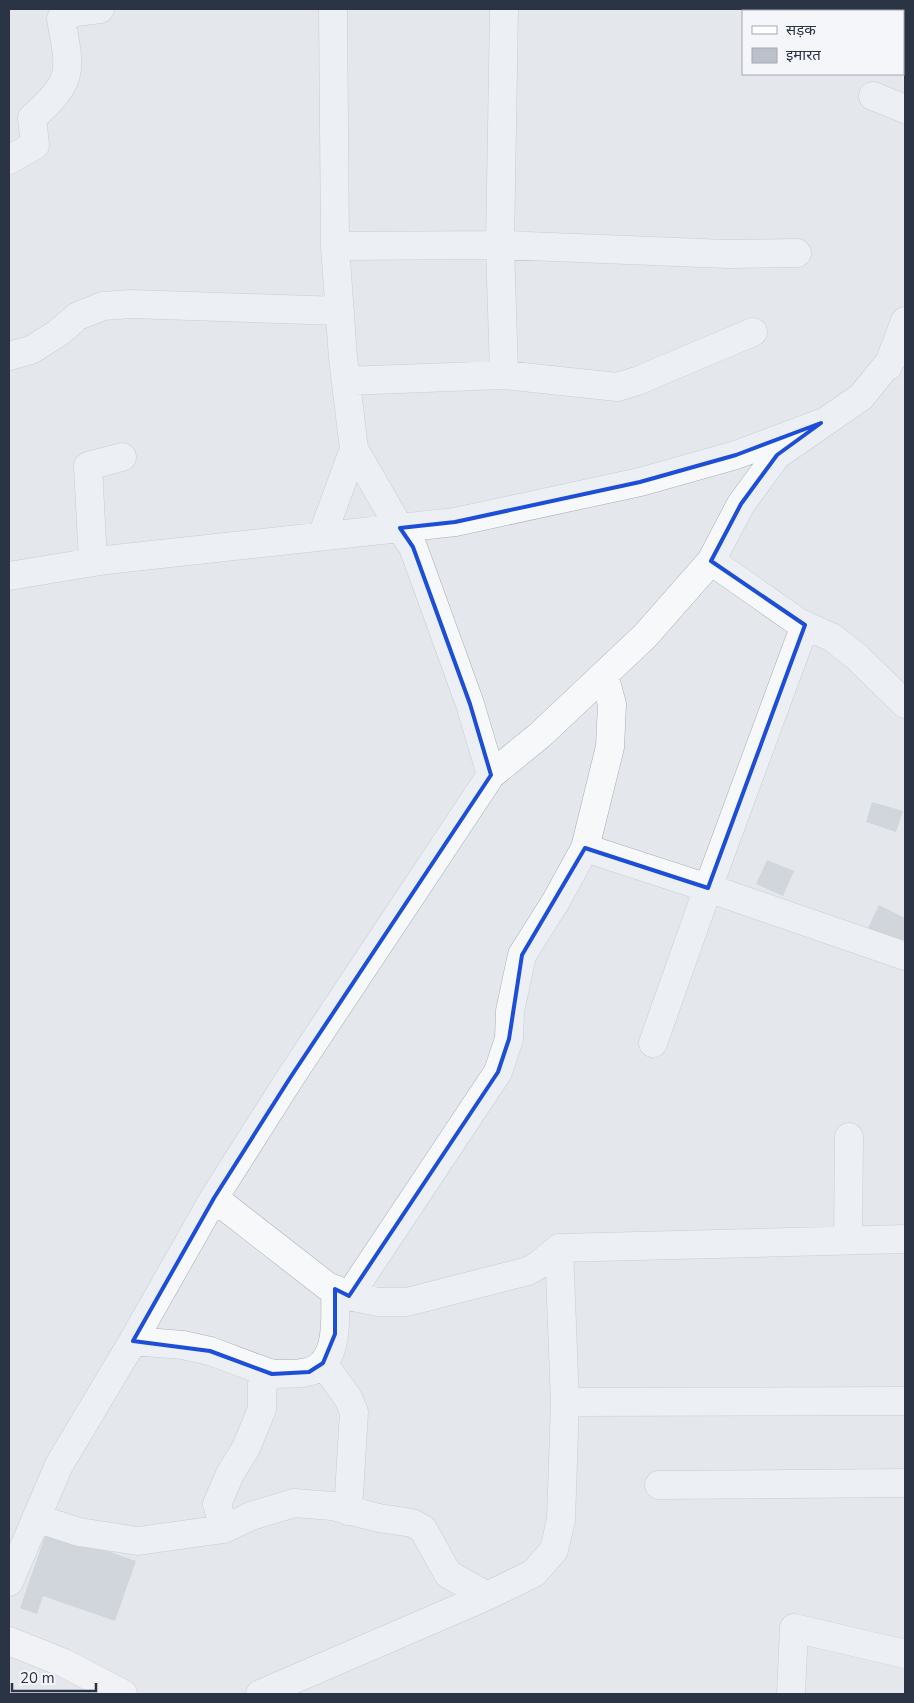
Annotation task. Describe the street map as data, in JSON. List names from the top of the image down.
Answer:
{
  "legend": ["सड़क", "इमारत"],
  "scale_bar": "20 m"
}
